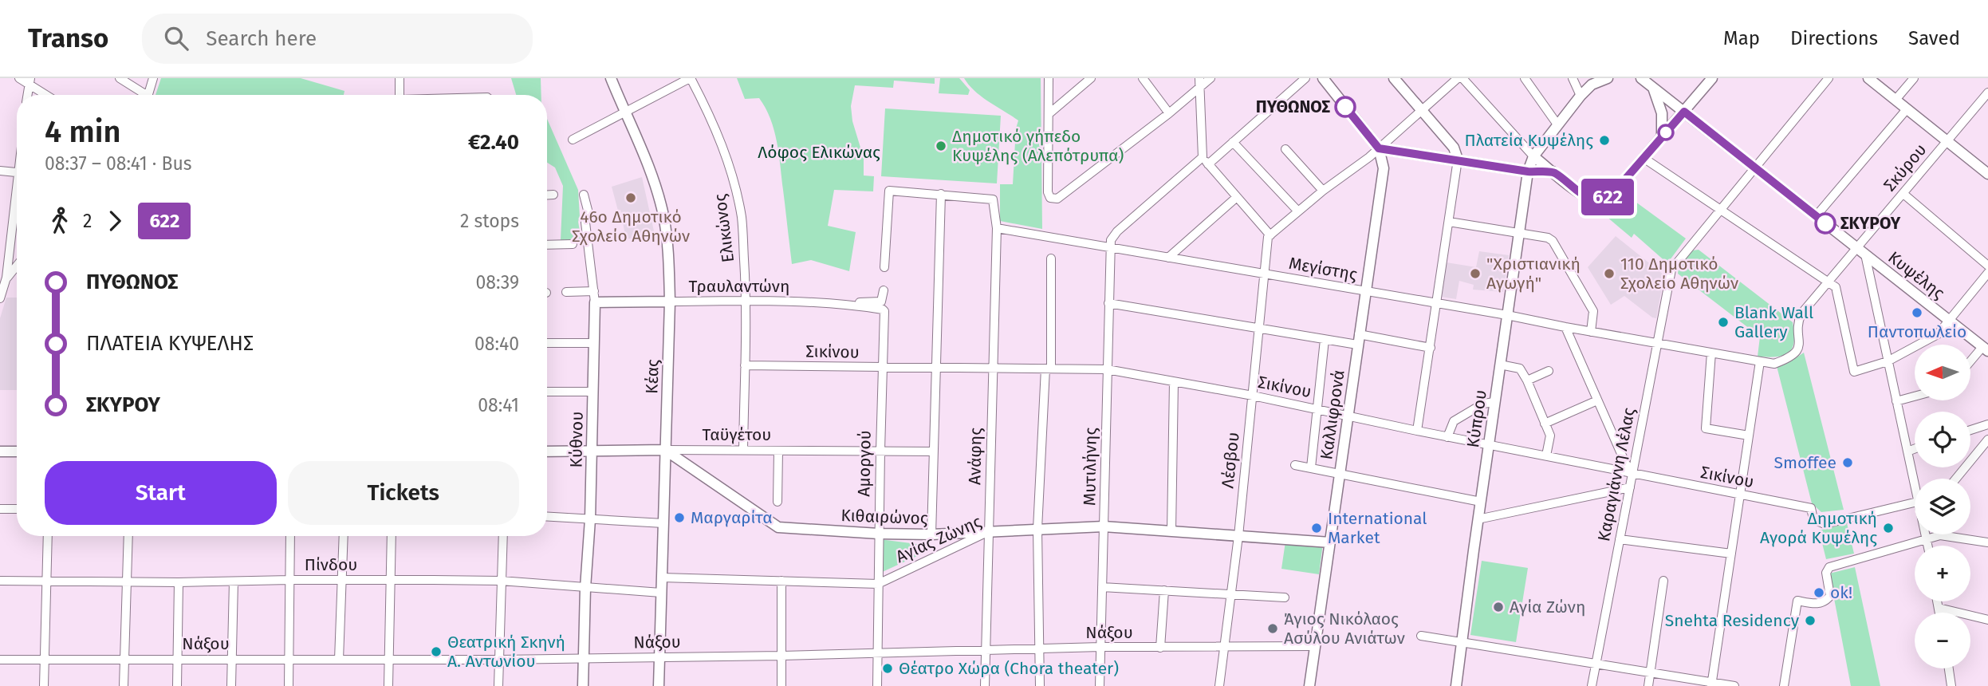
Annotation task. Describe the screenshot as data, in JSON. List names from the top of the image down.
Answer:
{
  "streets": {
    "street": [
      "Σκύρου",
      "Ελικώνος",
      "Μεγίστης",
      "Κυψέλης",
      "Τραυλαντώνη",
      "Σικίνου",
      "Κέας",
      "Καλλιφρονά",
      "Κύπρου",
      "Ταϋγέτου",
      "Κύθνου",
      "Ανάφης",
      "Λέσβου",
      "Αμοργού",
      "Μυτιλήνης",
      "Καραγιάννη Λέλας",
      "Κιθαιρώνος",
      "Αγίας Ζώνης",
      "Πίνδου",
      "Νάξου"
    ]
  },
  "crossings": [
    ["Σκύρου", "Μεγίστης"],
    ["Σκύρου", "Κυψέλης"],
    ["Ελικώνος", "Τραυλαντώνη"],
    ["Ελικώνος", "Σικίνου"],
    ["Ελικώνος", "Ταϋγέτου"],
    ["Μεγίστης", "Καλλιφρονά"],
    ["Μεγίστης", "Κύπρου"],
    ["Μεγίστης", "Ανάφης"],
    ["Μεγίστης", "Λέσβου"],
    ["Μεγίστης", "Μυτιλήνης"],
    ["Μεγίστης", "Καραγιάννη Λέλας"],
    ["Τραυλαντώνη", "Κέας"],
    ["Τραυλαντώνη", "Κύθνου"],
    ["Τραυλαντώνη", "Αμοργού"],
    ["Σικίνου", "Καλλιφρονά"],
    ["Σικίνου", "Κύπρου"],
    ["Σικίνου", "Ανάφης"],
    ["Σικίνου", "Λέσβου"],
    ["Σικίνου", "Αμοργού"],
    ["Σικίνου", "Μυτιλήνης"],
    ["Σικίνου", "Καραγιάννη Λέλας"],
    ["Κέας", "Ταϋγέτου"],
    ["Κέας", "Κιθαιρώνος"],
    ["Κέας", "Αγίας Ζώνης"],
    ["Κέας", "Πίνδου"],
    ["Κέας", "Νάξου"],
    ["Καλλιφρονά", "Αγίας Ζώνης"],
    ["Καλλιφρονά", "Νάξου"],
    ["Ταϋγέτου", "Κύθνου"],
    ["Ταϋγέτου", "Αμοργού"],
    ["Ταϋγέτου", "Κιθαιρώνος"],
    ["Κύθνου", "Πίνδου"],
    ["Κύθνου", "Νάξου"],
    ["Ανάφης", "Κιθαιρώνος"],
    ["Ανάφης", "Αγίας Ζώνης"],
    ["Ανάφης", "Νάξου"],
    ["Λέσβου", "Αγίας Ζώνης"],
    ["Λέσβου", "Νάξου"],
    ["Αμοργού", "Κιθαιρώνος"],
    ["Αμοργού", "Αγίας Ζώνης"],
    ["Αμοργού", "Νάξου"],
    ["Μυτιλήνης", "Αγίας Ζώνης"],
    ["Μυτιλήνης", "Νάξου"],
    ["Κιθαιρώνος", "Αγίας Ζώνης"]
  ],
  "parks": ["Λόφος Ελικώνας"],
  "places": [
    "ΠΥΘΩΝΟΣ",
    "Πλατεία Κυψέλης",
    "Δημοτικό γήπεδο Κυψέλης (Αλεπότρυπα)",
    "46ο Δημοτικό Σχολείο Αθηνών",
    "ΣΚΥΡΟΥ",
    "\"Χριστιανική Αγωγή\"",
    "110 Δημοτικό Σχολείο Αθηνών",
    "Παντοπωλείο",
    "Blank Wall Gallery",
    "Smoffee",
    "Μαργαρίτα",
    "International Market",
    "Δημοτική Αγορά Κυψέλης",
    "ok!",
    "Αγία Ζώνη",
    "Snehta Residency",
    "Άγιος Νικόλαος Ασύλου Ανιάτων",
    "Θεατρική Σκηνή Α. Αντωνίου",
    "Θέατρο Χώρα (Chora theater)"
  ],
  "lines": ["bus line 622"],
  "north": "left",
  "page": {
    "header": "Transo",
    "search": "Search here",
    "nav": ["Map", "Directions", "Saved"],
    "on_map": "622",
    "heading": ["4 min", "08:37 – 08:41 · Bus", "€2.40"],
    "legs": ["2", "622", "2 stops"],
    "list": [
      {
        "name": "ΠΥΘΩΝΟΣ",
        "value": "08:39"
      },
      {
        "name": "ΠΛΑΤΕΙΑ ΚΥΨΕΛΗΣ",
        "value": "08:40"
      },
      {
        "name": "ΣΚΥΡΟΥ",
        "value": "08:41"
      }
    ],
    "map_buttons": ["+", "−"],
    "buttons": ["Start", "Tickets"]
  }
}
